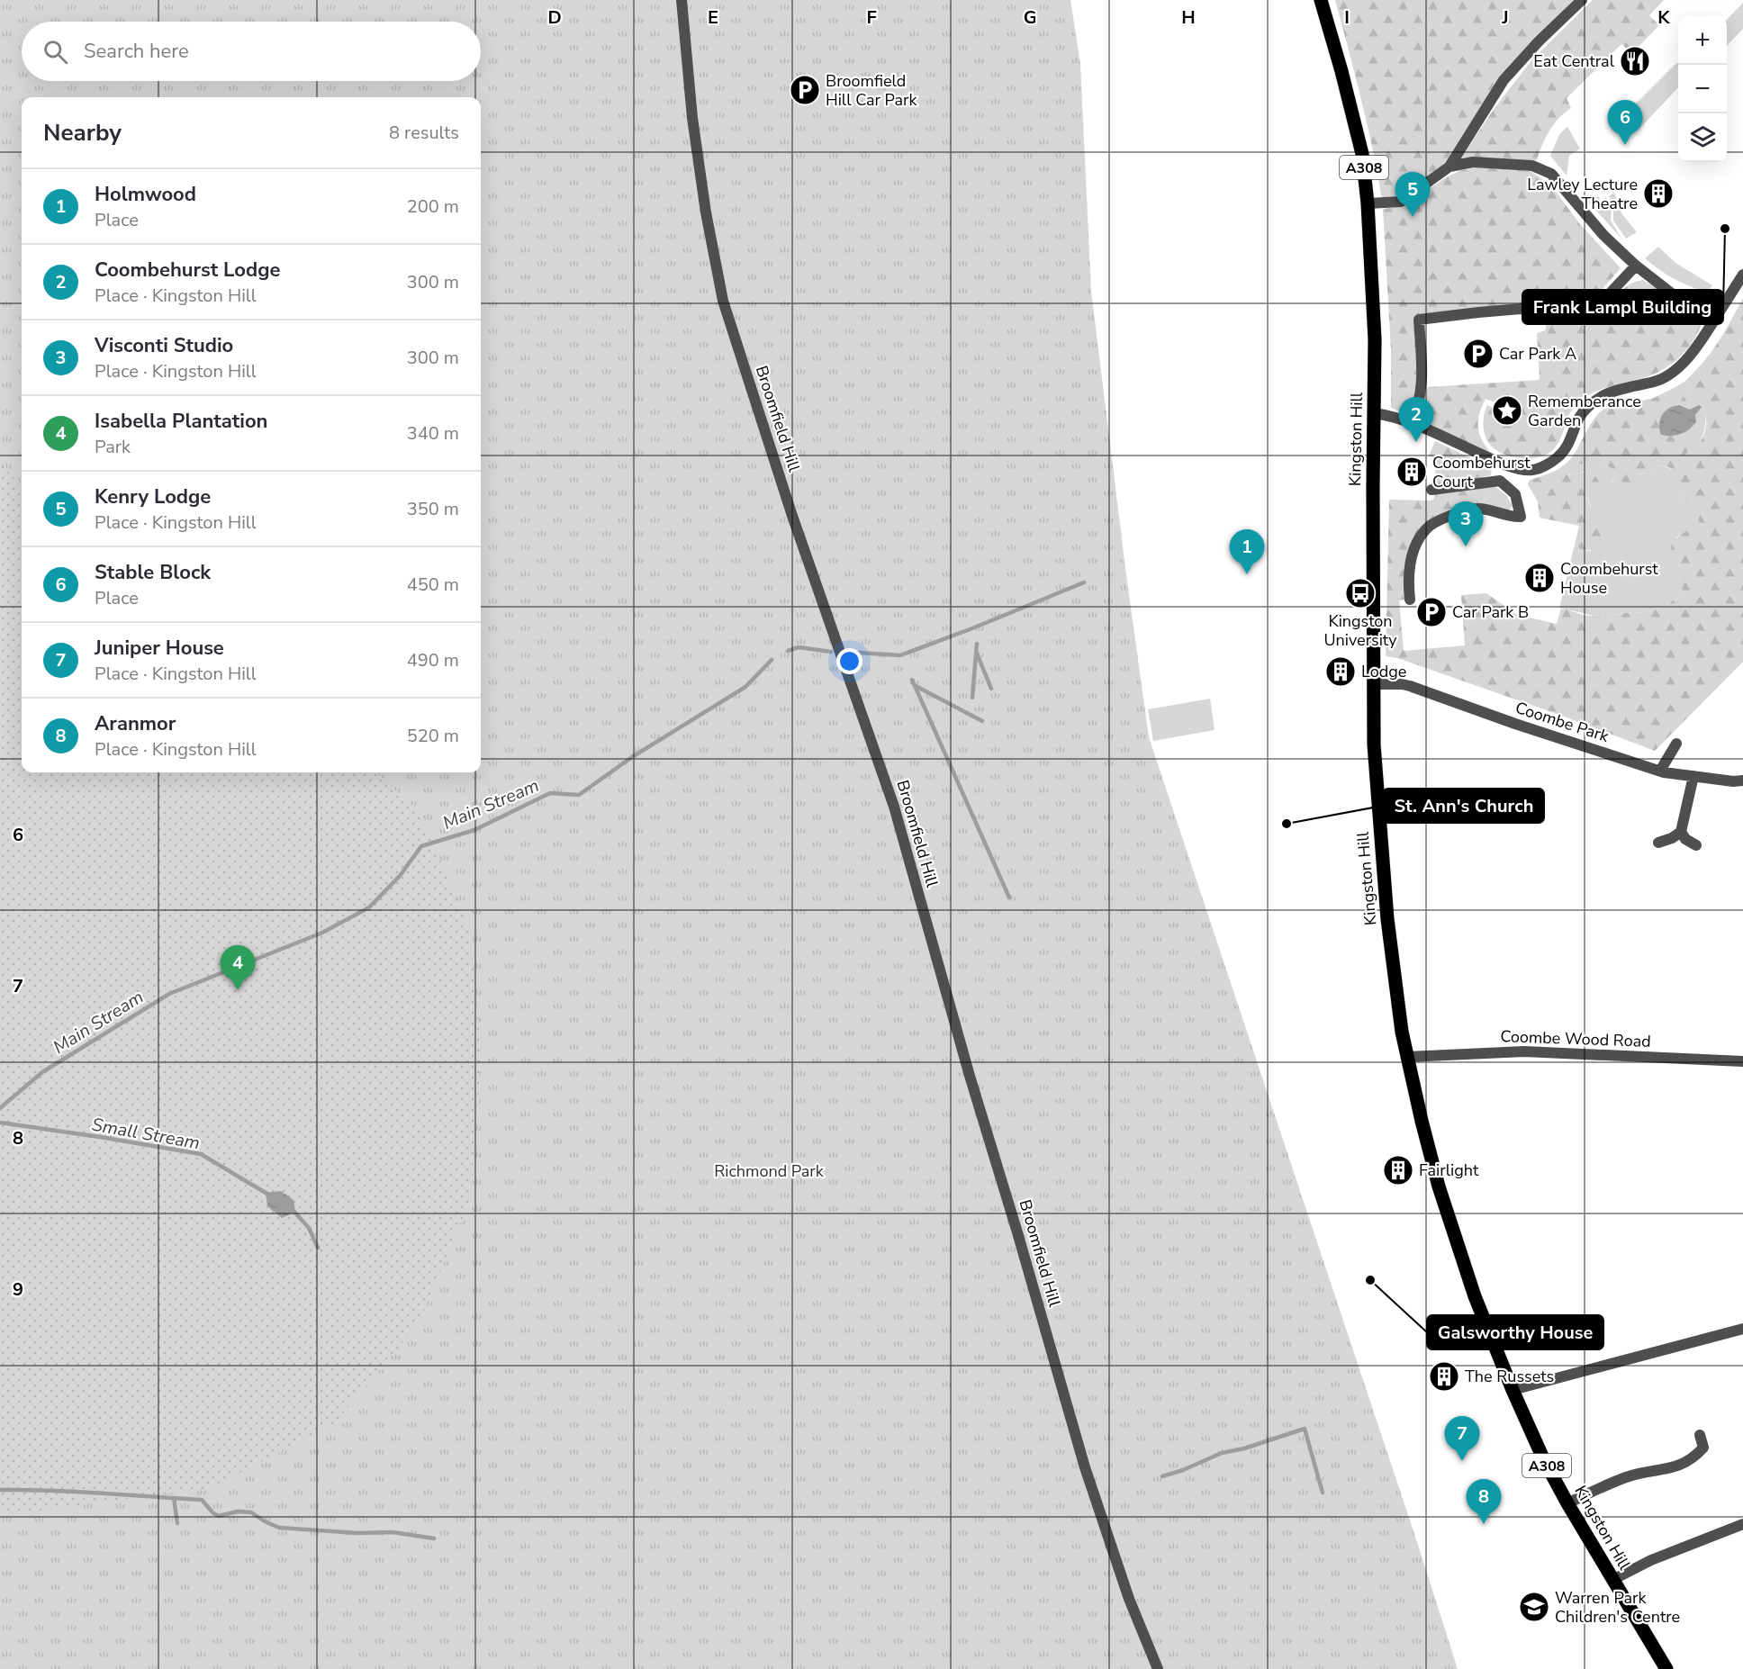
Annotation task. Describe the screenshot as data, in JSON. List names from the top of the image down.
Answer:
{
  "streets": {
    "main road": ["A308", "Kingston Hill"],
    "street": ["Broomfield Hill", "Coombe Park", "Coombe Wood Road"]
  },
  "crossings": [
    ["Kingston Hill", "Coombe Park"],
    ["Kingston Hill", "Coombe Wood Road"]
  ],
  "water": ["Main Stream", "Small Stream"],
  "parks": ["Richmond Park"],
  "places": {
    "restaurant": ["Eat Central"],
    "parking": ["Broomfield Hill Car Park", "Car Park A", "Car Park B"],
    "building": [
      "Lawley Lecture Theatre",
      "Coombehurst Court",
      "Coombehurst House",
      "Lodge",
      "Fairlight",
      "The Russets"
    ],
    "other": ["Frank Lampl Building", "St. Ann's Church", "Galsworthy House"],
    "place": ["Rememberance Garden"],
    "bus stop": ["Kingston University"],
    "school or university": ["Warren Park Children's Centre"]
  },
  "page": {
    "map_buttons": ["+", "−"],
    "search": "Search here",
    "heading": ["Nearby", "8 results"],
    "pins": [
      "6",
      "5",
      "2",
      "3",
      "1",
      "4",
      "7",
      "8"
    ],
    "list": [
      {
        "mark": "1",
        "name": "Holmwood",
        "note": "Place",
        "value": "200 m"
      },
      {
        "mark": "2",
        "name": "Coombehurst Lodge",
        "note": "Place · Kingston Hill",
        "value": "300 m"
      },
      {
        "mark": "3",
        "name": "Visconti Studio",
        "note": "Place · Kingston Hill",
        "value": "300 m"
      },
      {
        "mark": "4",
        "name": "Isabella Plantation",
        "note": "Park",
        "value": "340 m"
      },
      {
        "mark": "5",
        "name": "Kenry Lodge",
        "note": "Place · Kingston Hill",
        "value": "350 m"
      },
      {
        "mark": "6",
        "name": "Stable Block",
        "note": "Place",
        "value": "450 m"
      },
      {
        "mark": "7",
        "name": "Juniper House",
        "note": "Place · Kingston Hill",
        "value": "490 m"
      },
      {
        "mark": "8",
        "name": "Aranmor",
        "note": "Place · Kingston Hill",
        "value": "520 m"
      }
    ]
  },
  "grid": {
    "columns": [
      "D",
      "E",
      "F",
      "G",
      "H",
      "I",
      "J",
      "K"
    ],
    "rows": [
      "6",
      "7",
      "8",
      "9"
    ]
  }
}
